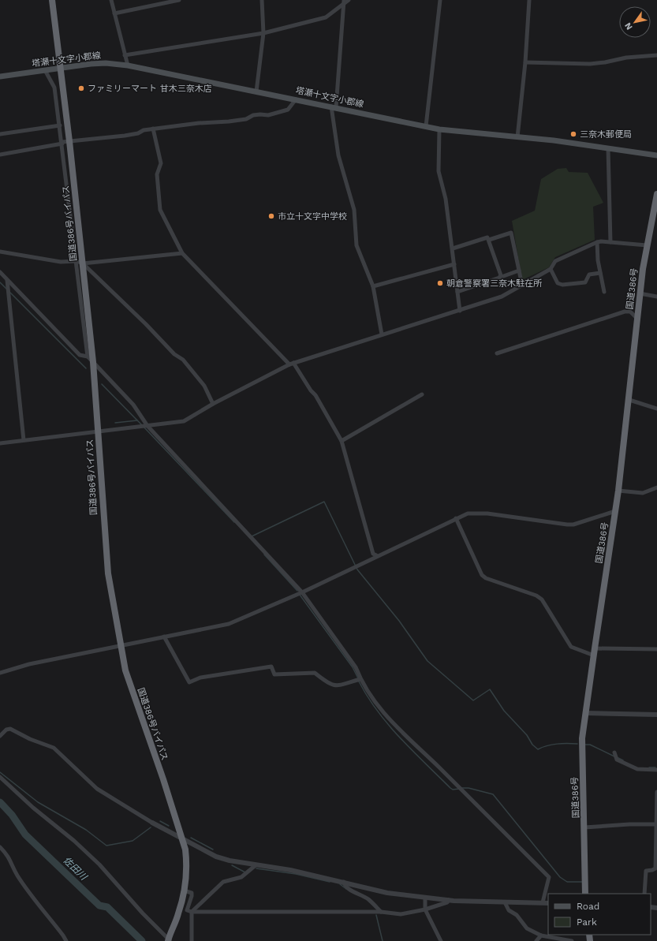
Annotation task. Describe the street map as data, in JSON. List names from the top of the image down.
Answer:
{
  "streets": {
    "highway": ["国道386号バイパス", "国道386号"],
    "main road": ["塔瀬十文字小郡線"]
  },
  "crossings": [
    ["塔瀬十文字小郡線", "国道386号バイパス"]
  ],
  "water": ["佐田川"],
  "places": [
    "ファミリーマート 甘木三奈木店",
    "三奈木郵便局",
    "市立十文字中学校",
    "朝倉警察署三奈木駐在所"
  ],
  "legend": ["Road", "Park"],
  "north": "bottom left"
}
